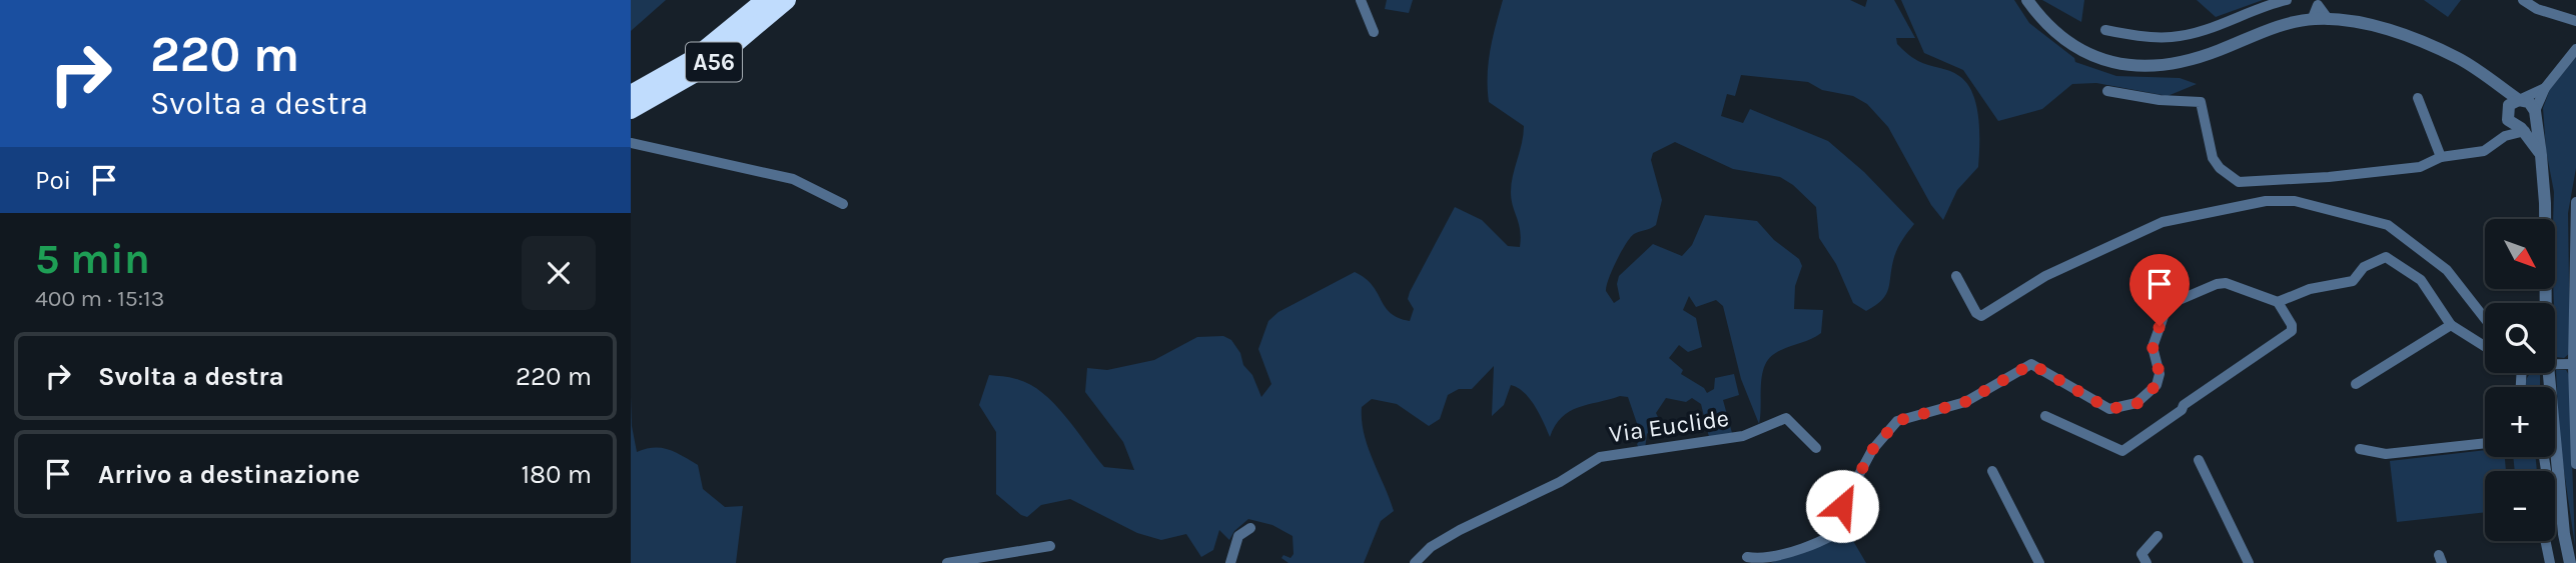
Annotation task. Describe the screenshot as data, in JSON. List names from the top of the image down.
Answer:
{
  "streets": {
    "highway": ["A56"],
    "street": ["Via Euclide"]
  },
  "north": "bottom right",
  "page": {
    "turn": ["220 m", "Svolta a destra"],
    "then": "Poi",
    "heading": ["5 min", "400 m · 15:13"],
    "map_buttons": ["+", "−"],
    "list": [
      {
        "name": "Svolta a destra",
        "value": "220 m"
      },
      {
        "name": "Arrivo a destinazione",
        "value": "180 m"
      }
    ]
  }
}
